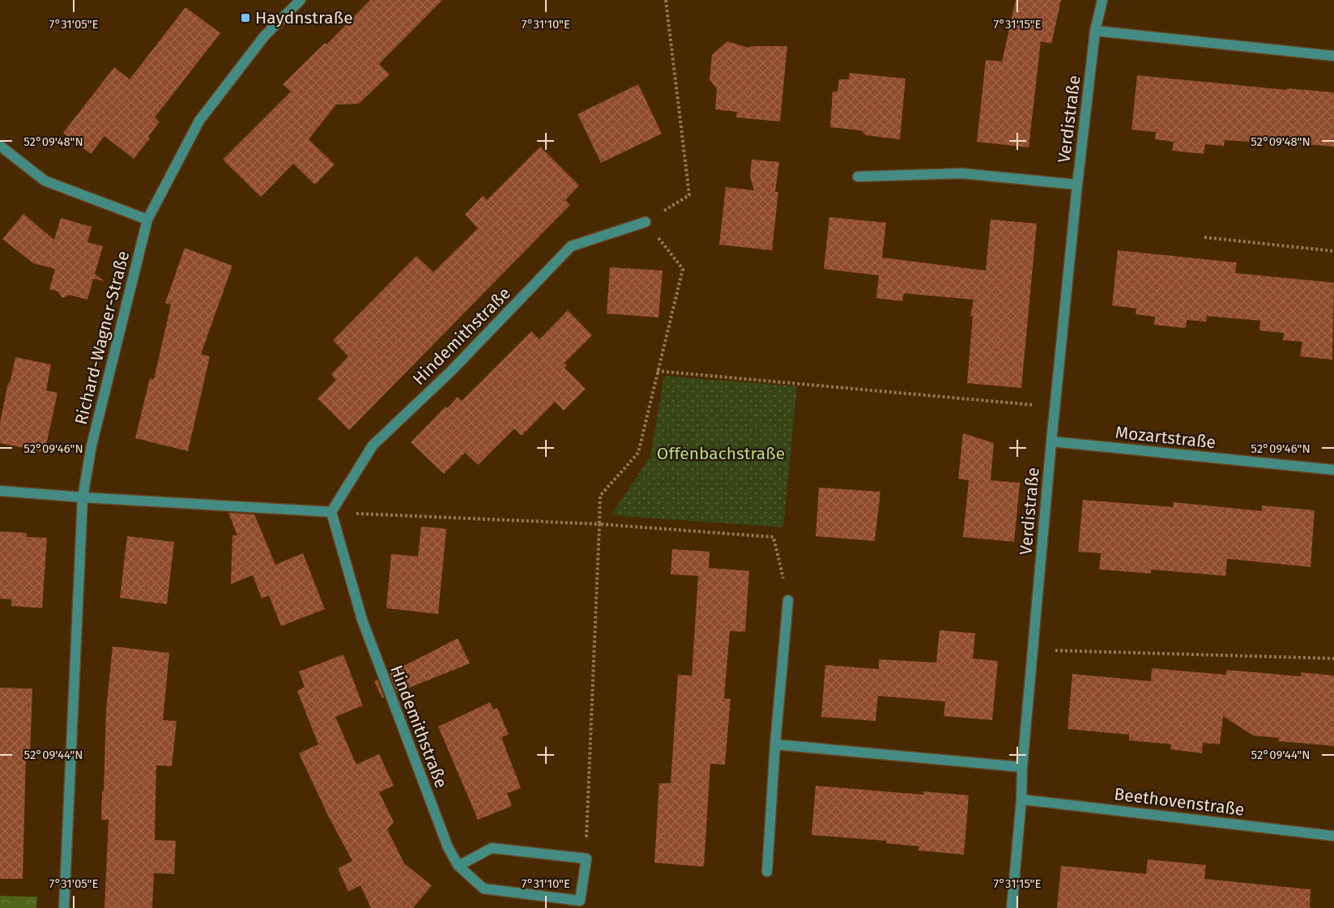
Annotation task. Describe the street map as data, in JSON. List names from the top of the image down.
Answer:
{
  "streets": {
    "street": [
      "Verdistraße",
      "Hindemithstraße",
      "Richard-Wagner-Straße",
      "Mozartstraße",
      "Beethovenstraße"
    ]
  },
  "crossings": [
    ["Verdistraße", "Mozartstraße"],
    ["Verdistraße", "Beethovenstraße"]
  ],
  "parks": ["Offenbachstraße"],
  "places": {
    "transit": ["Haydnstraße"]
  },
  "coordinates": [
    "7°31'05\"E",
    "7°31'10\"E",
    "7°31'15\"E",
    "52°09'48\"N",
    "52°09'46\"N",
    "52°09'44\"N"
  ]
}
